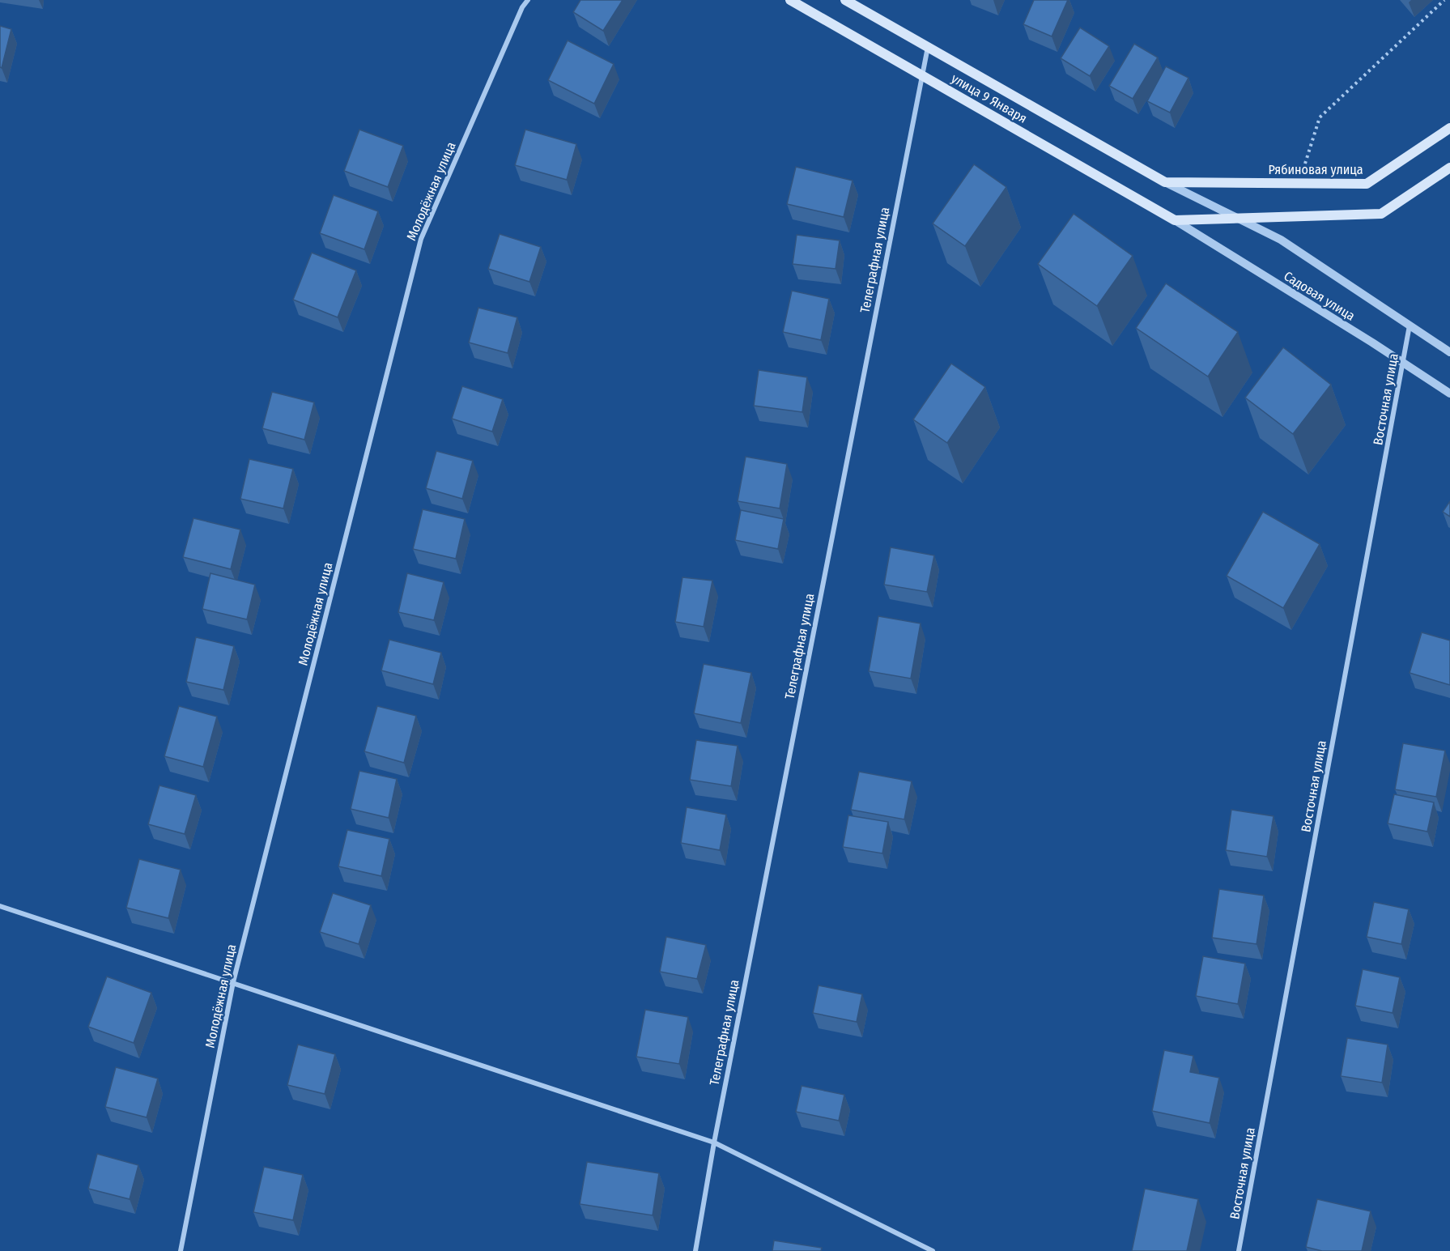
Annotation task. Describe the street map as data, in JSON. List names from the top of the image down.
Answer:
{
  "streets": {
    "main road": ["улица 9 Января", "Рябиновая улица"],
    "street": [
      "Молодёжная улица",
      "Телеграфная улица",
      "Садовая улица",
      "Восточная улица"
    ]
  },
  "crossings": [
    ["улица 9 Января", "Рябиновая улица"],
    ["улица 9 Января", "Телеграфная улица"],
    ["улица 9 Января", "Садовая улица"],
    ["Садовая улица", "Восточная улица"]
  ]
}
